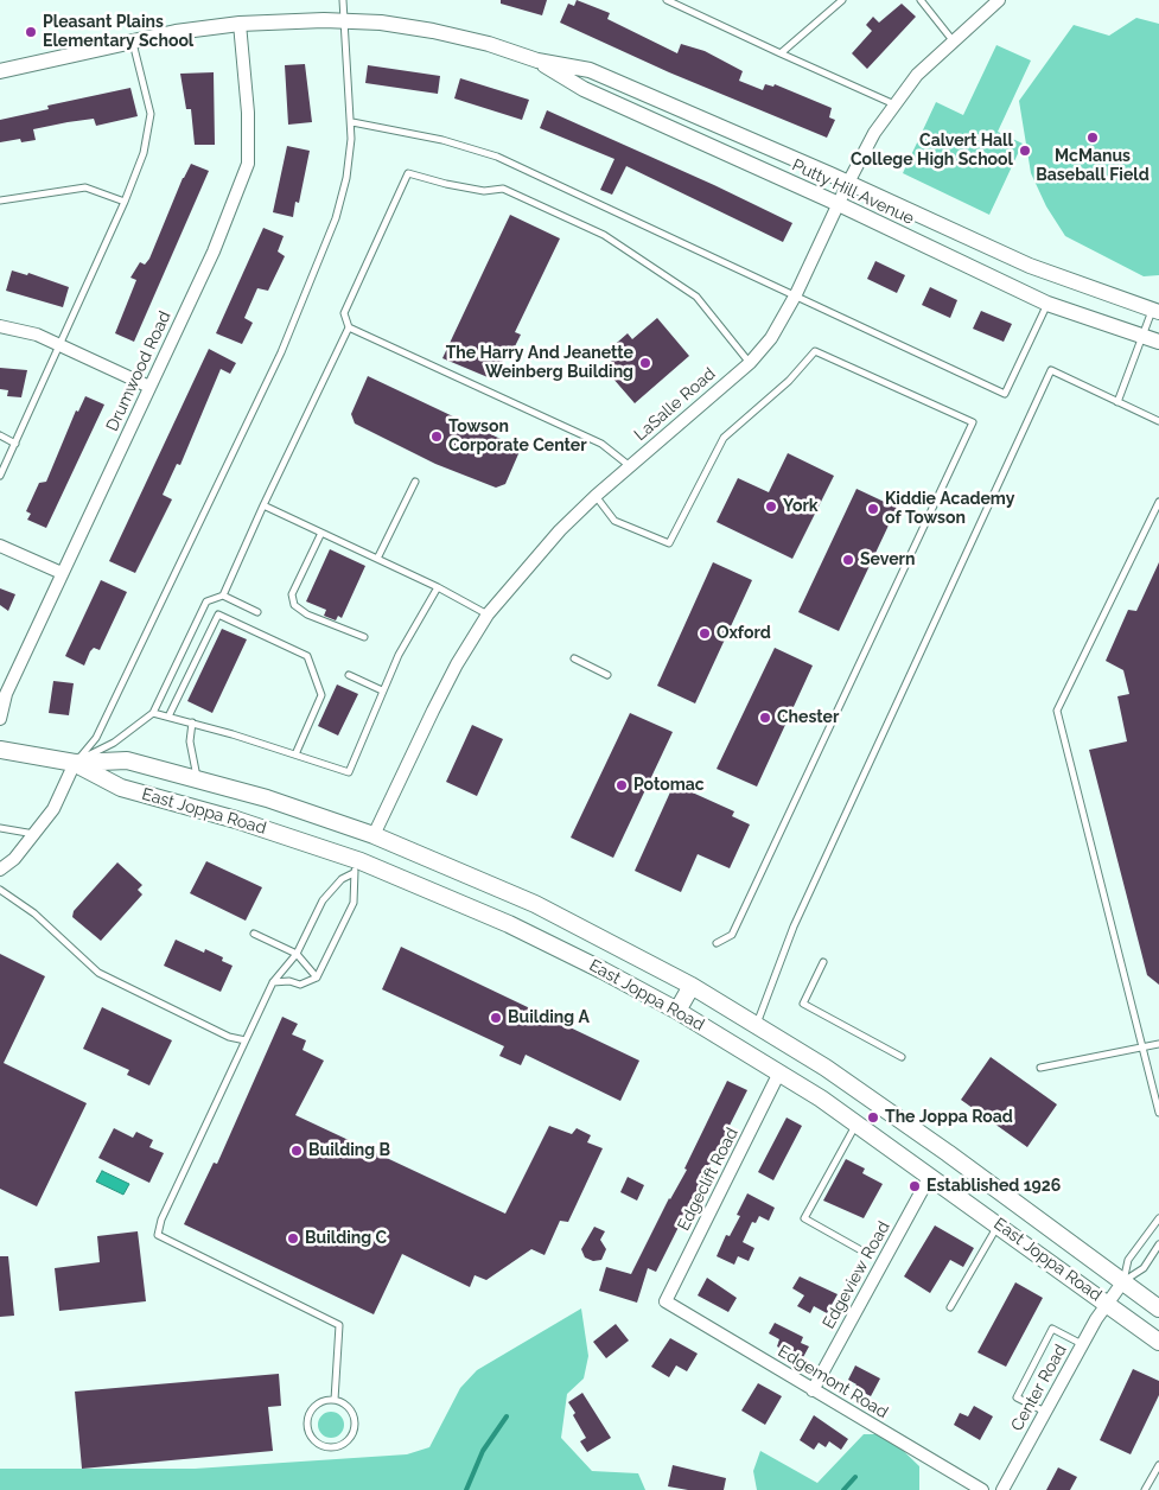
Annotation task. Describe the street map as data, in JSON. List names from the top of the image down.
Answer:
{
  "streets": {
    "main road": ["East Joppa Road"],
    "street": [
      "Putty Hill Avenue",
      "Drumwood Road",
      "LaSalle Road",
      "Edgeclift Road",
      "Edgeview Road",
      "Edgemont Road",
      "Center Road"
    ]
  },
  "crossings": [
    ["Putty Hill Avenue", "Drumwood Road"],
    ["Putty Hill Avenue", "LaSalle Road"],
    ["LaSalle Road", "East Joppa Road"],
    ["East Joppa Road", "Edgeclift Road"],
    ["East Joppa Road", "Edgeview Road"],
    ["East Joppa Road", "Center Road"],
    ["Edgeclift Road", "Edgemont Road"],
    ["Edgeview Road", "Edgemont Road"]
  ],
  "places": [
    "Pleasant Plains Elementary School",
    "McManus Baseball Field",
    "Calvert Hall College High School",
    "The Harry And Jeanette Weinberg Building",
    "Towson Corporate Center",
    "York",
    "Kiddie Academy of Towson",
    "Severn",
    "Oxford",
    "Chester",
    "Potomac",
    "Building A",
    "The Joppa Road",
    "Building B",
    "Established 1926",
    "Building C"
  ]
}
